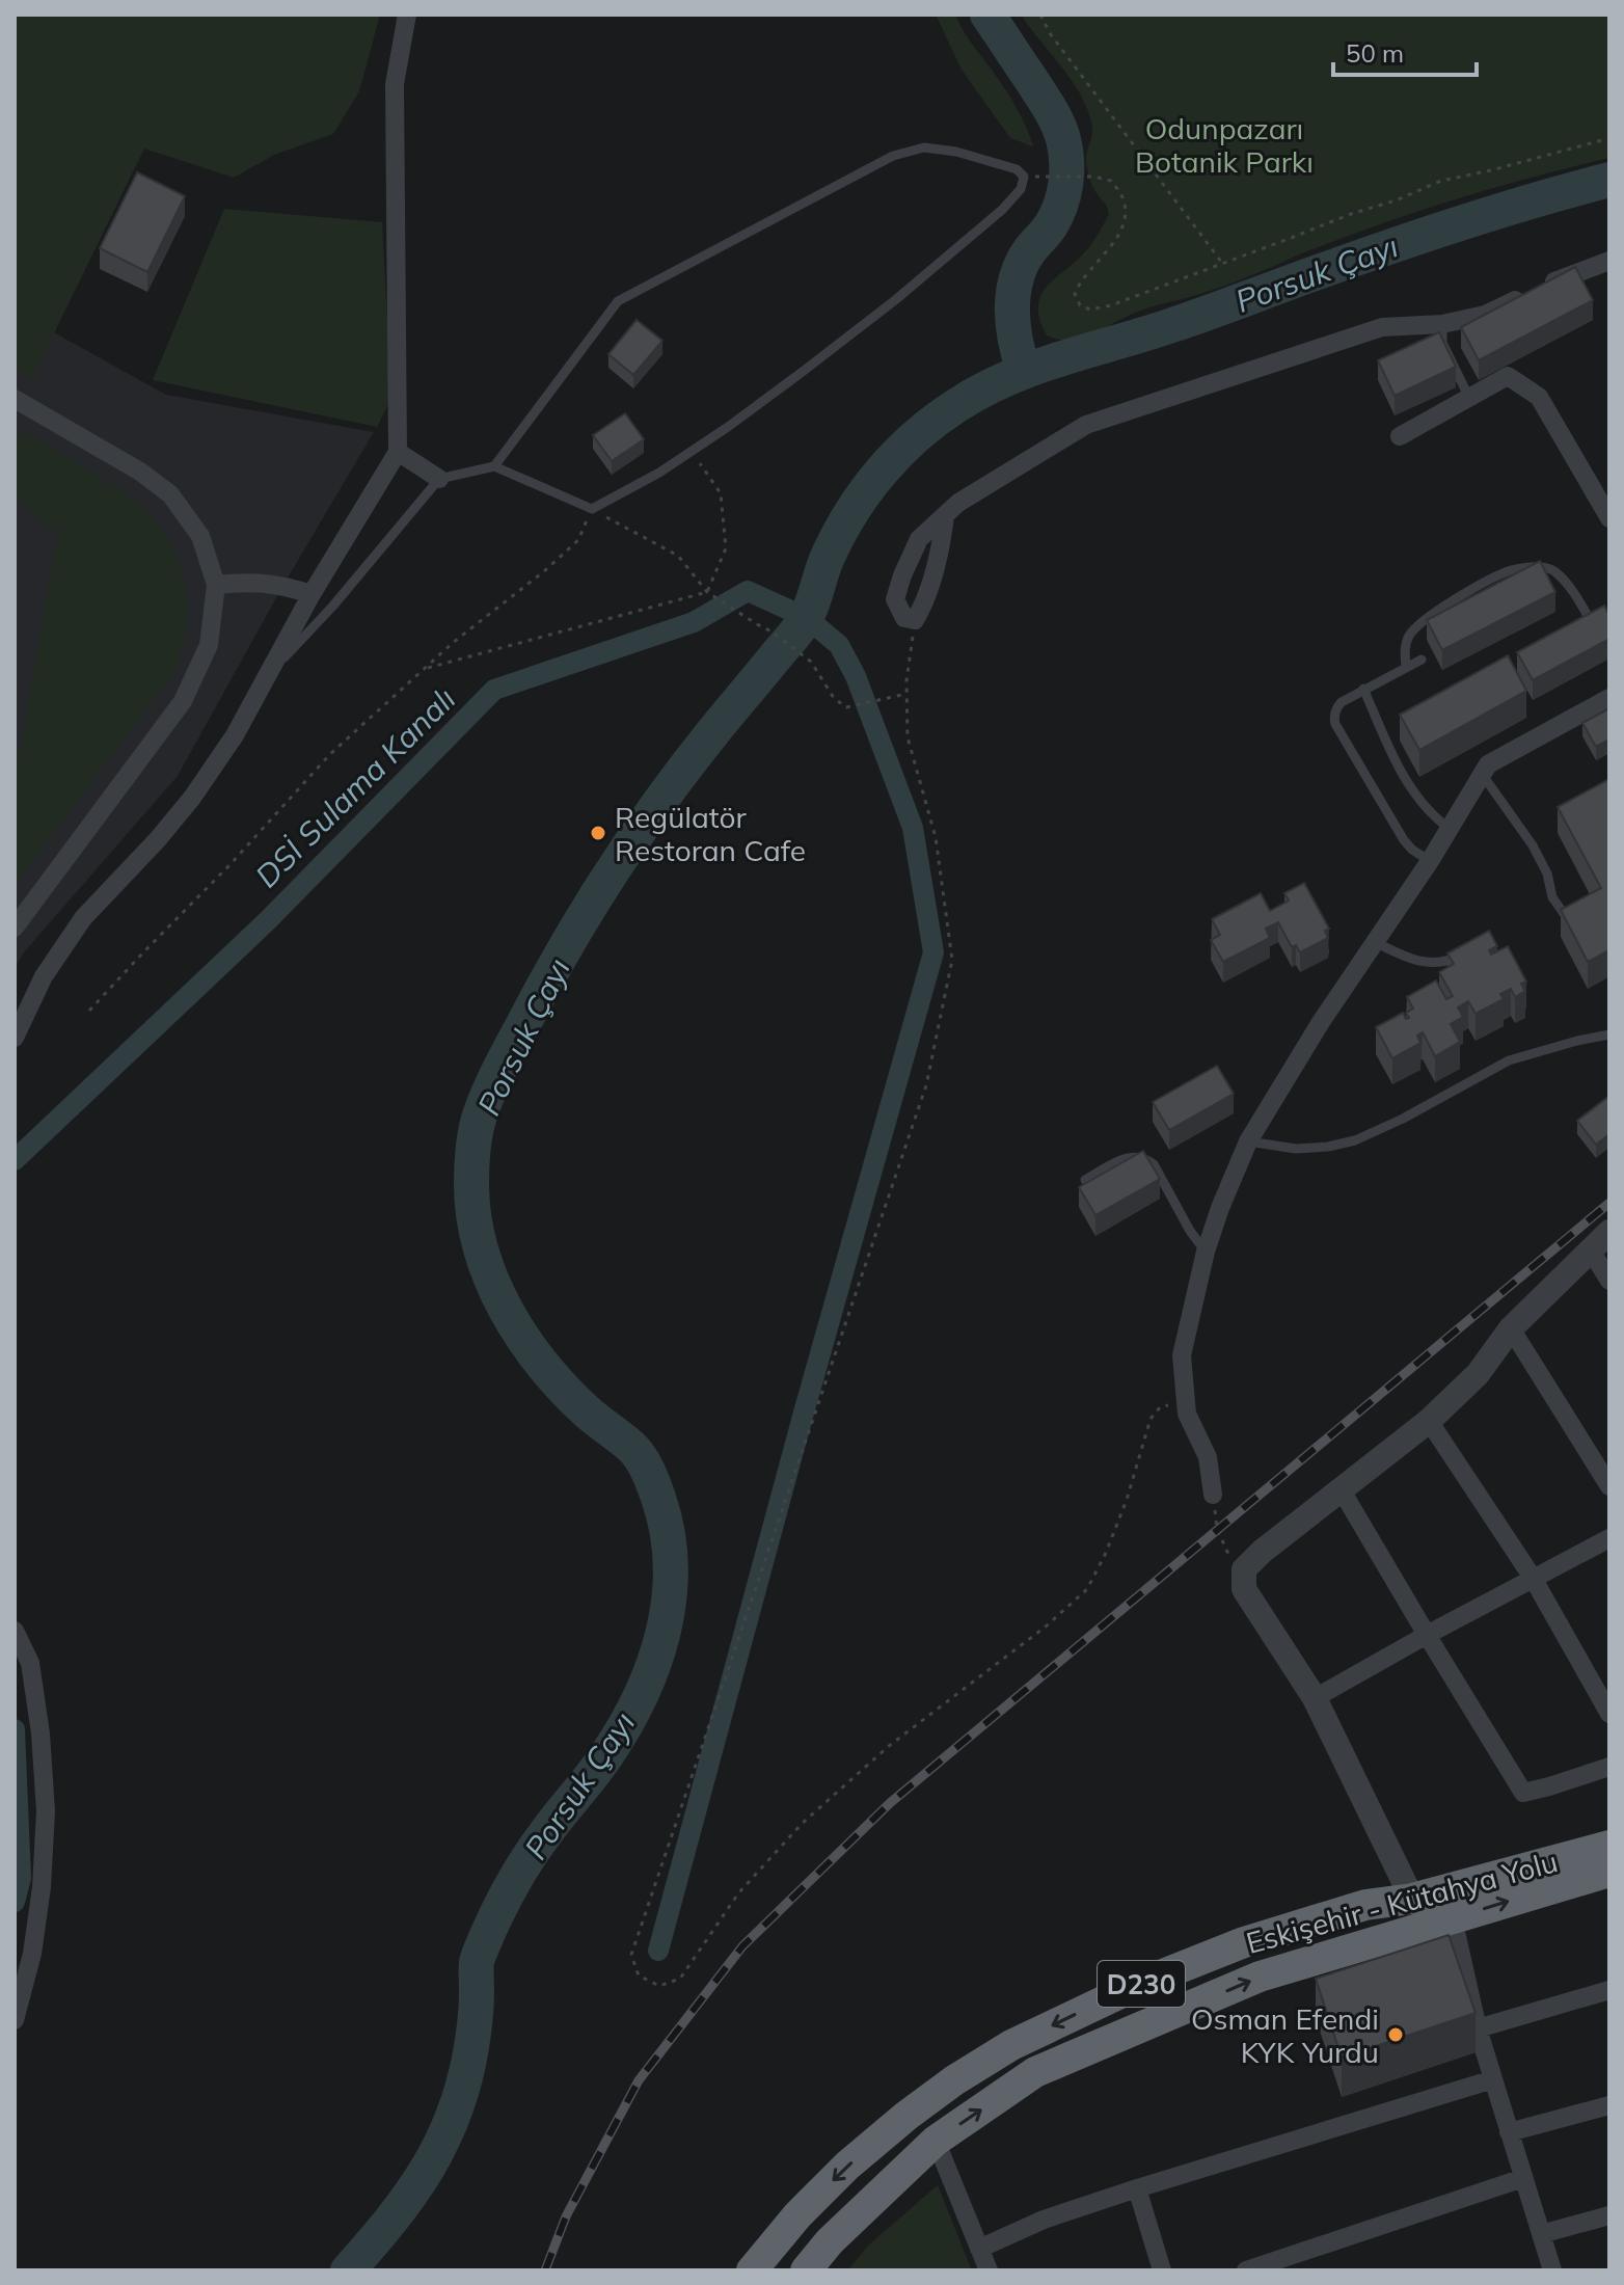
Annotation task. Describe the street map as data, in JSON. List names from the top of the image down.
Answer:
{
  "streets": {
    "highway": ["Eskişehir - Kütahya Yolu", "D230"]
  },
  "water": ["Porsuk Çayı", "DSİ Sulama Kanalı"],
  "parks": ["Odunpazarı Botanik Parkı"],
  "places": ["Regülatör Restoran Cafe", "Osman Efendi KYK Yurdu"],
  "scale_bar": "50 m"
}
